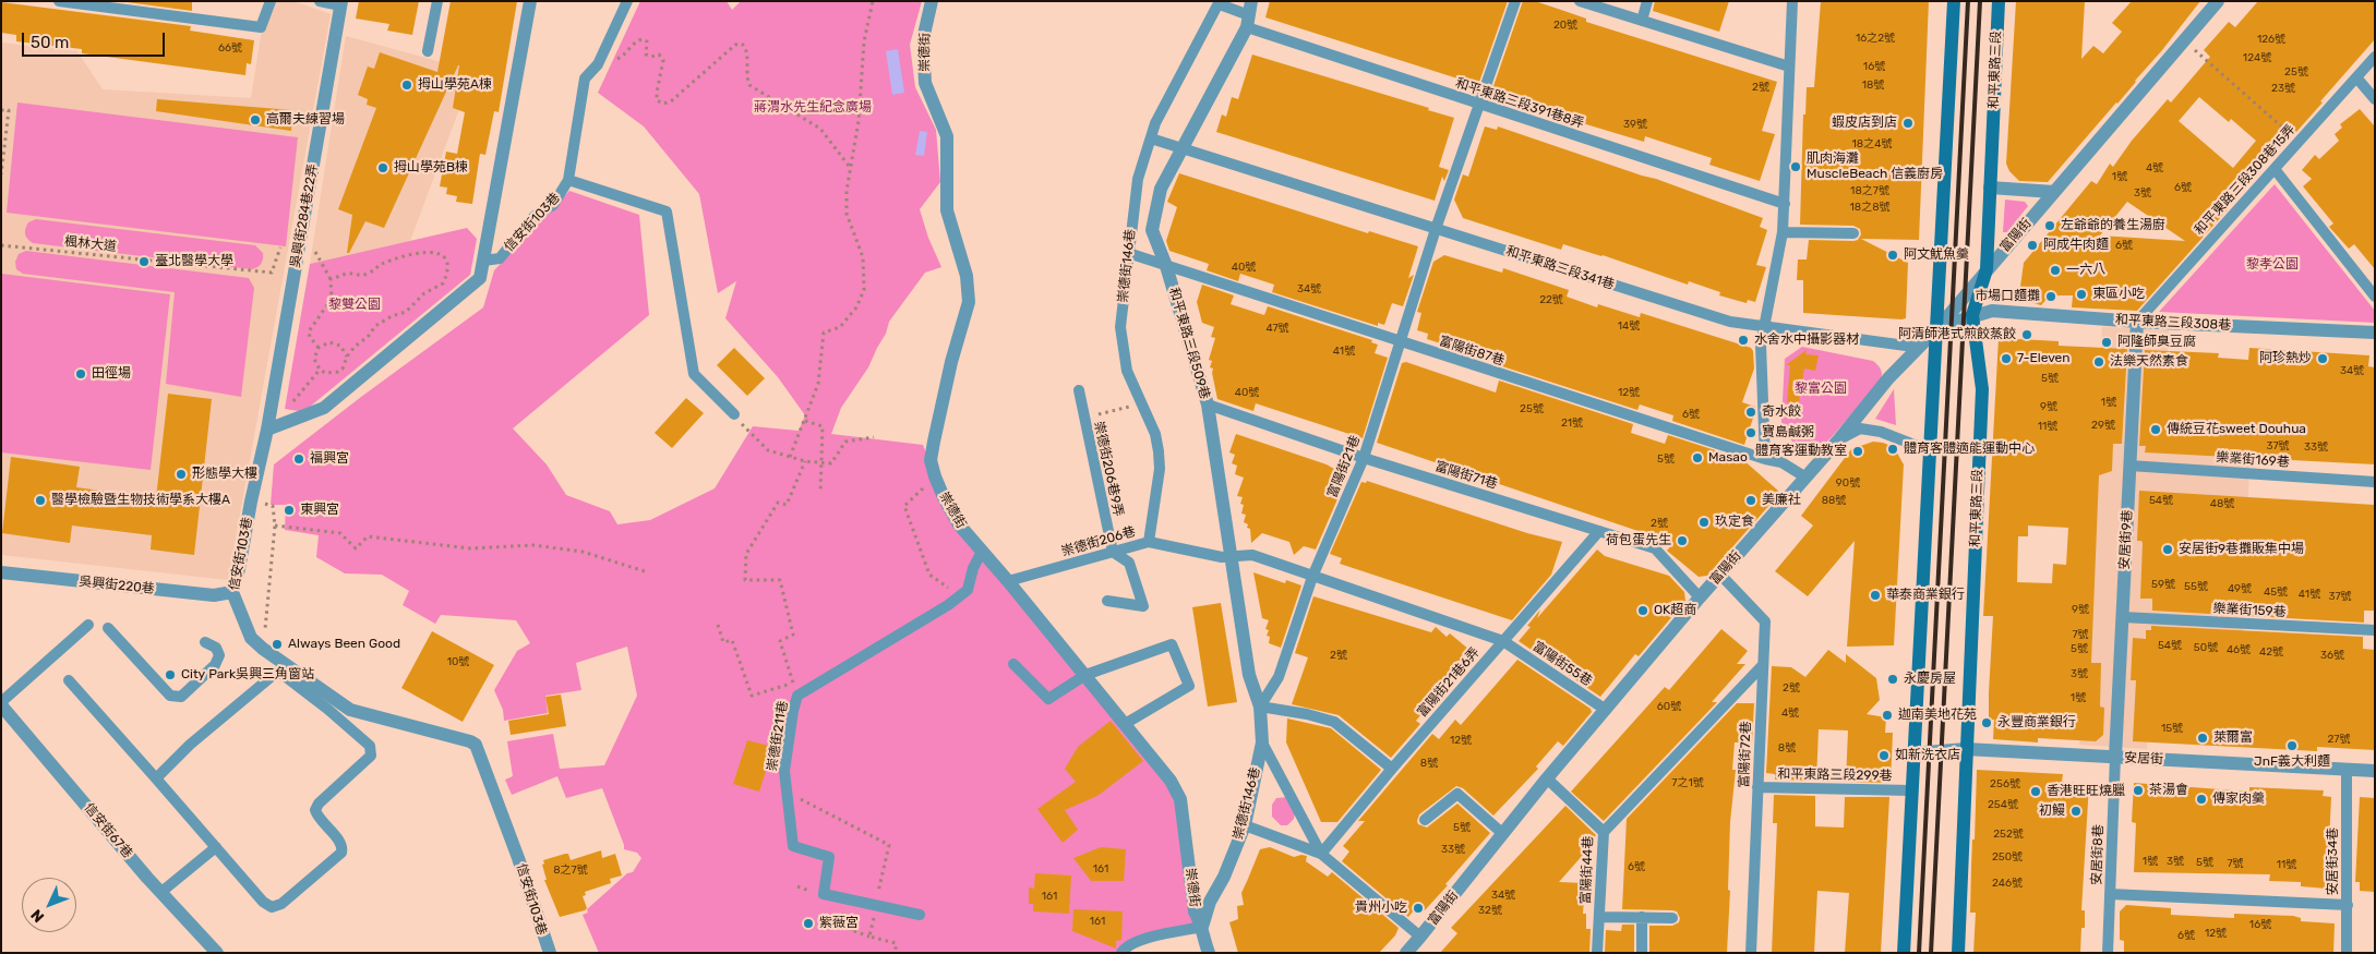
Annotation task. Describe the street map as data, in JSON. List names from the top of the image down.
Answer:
{
  "streets": {
    "main road": ["和平東路三段"],
    "street": [
      "崇德街",
      "吳興街284巷22弄",
      "信安街103巷",
      "富陽街",
      "崇德街146巷",
      "和平東路三段341巷",
      "和平東路三段308巷",
      "和平東路三段509巷",
      "安居街9巷",
      "吳興街220巷",
      "安居街",
      "信安街67巷"
    ],
    "lane": [
      "和平東路三段391巷8弄",
      "和平東路三段308巷15弄",
      "富陽街87巷",
      "樂業街169巷",
      "富陽街21巷",
      "崇德街206巷9弄",
      "富陽街71巷",
      "崇德街206巷",
      "樂業街159巷",
      "富陽街55巷",
      "富陽街21巷6弄",
      "崇德街211巷",
      "富陽街72巷",
      "和平東路三段299巷",
      "安居街8巷",
      "安居街34巷",
      "富陽街44巷"
    ],
    "path": ["楓林大道"]
  },
  "crossings": [
    ["崇德街", "崇德街146巷"],
    ["崇德街", "崇德街206巷"],
    ["崇德街", "崇德街211巷"],
    ["和平東路三段", "富陽街"],
    ["和平東路三段", "和平東路三段341巷"],
    ["和平東路三段", "和平東路三段308巷"],
    ["和平東路三段", "安居街"],
    ["和平東路三段391巷8弄", "崇德街146巷"],
    ["和平東路三段391巷8弄", "和平東路三段509巷"],
    ["和平東路三段391巷8弄", "富陽街21巷"],
    ["和平東路三段308巷15弄", "和平東路三段308巷"],
    ["和平東路三段308巷15弄", "安居街9巷"],
    ["吳興街284巷22弄", "信安街103巷"],
    ["信安街103巷", "吳興街220巷"],
    ["富陽街", "和平東路三段341巷"],
    ["富陽街", "富陽街87巷"],
    ["富陽街", "富陽街71巷"],
    ["富陽街", "富陽街55巷"],
    ["富陽街", "富陽街72巷"],
    ["富陽街", "富陽街44巷"],
    ["崇德街146巷", "和平東路三段341巷"],
    ["崇德街146巷", "和平東路三段509巷"],
    ["崇德街146巷", "富陽街87巷"],
    ["崇德街146巷", "富陽街21巷"],
    ["崇德街146巷", "崇德街206巷"],
    ["和平東路三段341巷", "和平東路三段308巷"],
    ["和平東路三段341巷", "和平東路三段509巷"],
    ["和平東路三段341巷", "富陽街21巷"],
    ["和平東路三段308巷", "安居街9巷"],
    ["和平東路三段509巷", "富陽街87巷"],
    ["和平東路三段509巷", "富陽街21巷"],
    ["和平東路三段509巷", "富陽街71巷"],
    ["和平東路三段509巷", "崇德街206巷"],
    ["富陽街87巷", "富陽街21巷"],
    ["樂業街169巷", "安居街9巷"],
    ["富陽街21巷", "富陽街71巷"],
    ["富陽街21巷", "崇德街206巷"],
    ["富陽街21巷", "富陽街55巷"],
    ["崇德街206巷9弄", "崇德街206巷"],
    ["富陽街71巷", "富陽街21巷6弄"],
    ["安居街9巷", "樂業街159巷"],
    ["安居街9巷", "安居街"],
    ["安居街9巷", "安居街8巷"],
    ["崇德街206巷", "富陽街55巷"],
    ["富陽街55巷", "富陽街21巷6弄"],
    ["富陽街72巷", "和平東路三段299巷"],
    ["安居街", "安居街8巷"],
    ["安居街", "安居街34巷"]
  ],
  "parks": [
    "蔣渭水先生紀念廣場",
    "黎孝公園",
    "黎雙公園",
    "黎富公園"
  ],
  "places": [
    "拇山學苑A棟",
    "高爾夫練習場",
    "蝦皮店到店",
    "肌肉海灘 MuscleBeach 信義廚房",
    "拇山學苑B棟",
    "左爺爺的養生湯廚",
    "阿成牛肉麵",
    "阿文魷魚羹",
    "臺北醫學大學",
    "一六八",
    "東區小吃",
    "市場口麵攤",
    "阿清師港式煎餃蒸餃",
    "水舍水中攝影器材",
    "阿隆師臭豆腐",
    "7-Eleven",
    "阿珍熱炒",
    "法樂天然素食",
    "田徑場",
    "奇水餃",
    "傳統豆花sweet Douhua",
    "寶島鹹粥",
    "體育客體適能運動中心",
    "體育客運動教室",
    "Masao",
    "福興宮",
    "形態學大樓",
    "醫學檢驗暨生物技術學系大樓A",
    "美廉社",
    "東興宮",
    "玖定食",
    "荷包蛋先生",
    "安居街9巷攤販集中場",
    "華泰商業銀行",
    "OK超商",
    "Always Been Good",
    "City Park吳興三角窗站",
    "永慶房屋",
    "迦南美地花苑",
    "永豐商業銀行",
    "萊爾富",
    "JnF義大利麵",
    "如新洗衣店",
    "茶湯會",
    "香港旺旺燒臘",
    "傳家肉羹",
    "初鰻",
    "貴州小吃",
    "紫薇宮"
  ],
  "house_numbers": [
    "20號",
    "16之2號",
    "126號",
    "66號",
    "124號",
    "16號",
    "25號",
    "18號",
    "2號",
    "23號",
    "39號",
    "18之4號",
    "4號",
    "1號",
    "6號",
    "18之7號",
    "3號",
    "18之8號",
    "6號",
    "40號",
    "34號",
    "22號",
    "14號",
    "47號",
    "41號",
    "34號",
    "5號",
    "40號",
    "12號",
    "1號",
    "9號",
    "25號",
    "6號",
    "21號",
    "29號",
    "11號",
    "37號",
    "33號",
    "5號",
    "90號",
    "88號",
    "54號",
    "48號",
    "2號",
    "59號",
    "55號",
    "49號",
    "45號",
    "41號",
    "37號",
    "9號",
    "7號",
    "54號",
    "50號",
    "5號",
    "46號",
    "42號",
    "2號",
    "36號",
    "10號",
    "3號",
    "2號",
    "1號",
    "60號",
    "4號",
    "15號",
    "27號",
    "12號",
    "8號",
    "8號",
    "7之1號",
    "256號",
    "254號",
    "5號",
    "252號",
    "33號",
    "250號",
    "1號",
    "3號",
    "5號",
    "7號",
    "11號",
    "6號",
    "161",
    "8之7號",
    "246號",
    "34號",
    "161",
    "32號",
    "161",
    "16號",
    "12號",
    "6號"
  ],
  "scale_bar": "50 m",
  "north": "bottom left"
}
